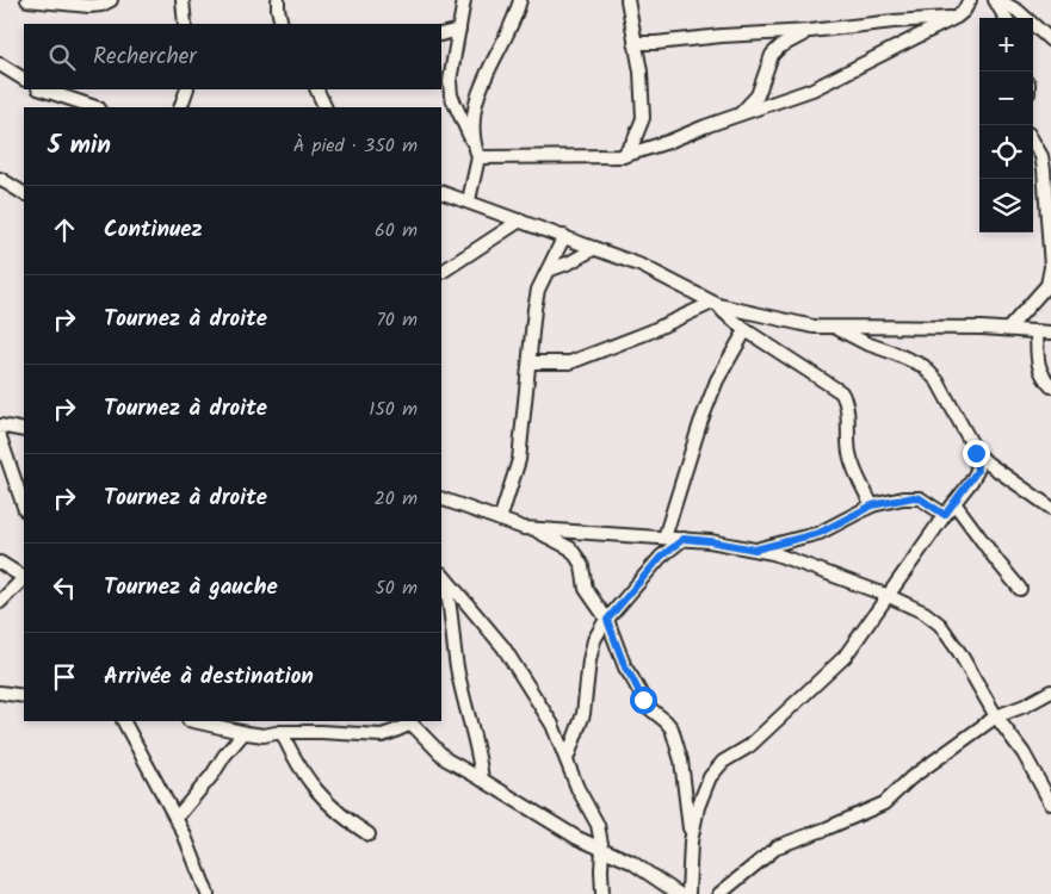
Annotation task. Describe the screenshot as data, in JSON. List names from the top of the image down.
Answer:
{
  "page": {
    "map_buttons": ["+", "−"],
    "search": "Rechercher",
    "heading": ["5 min", "À pied · 350 m"],
    "list": [
      ["Continuez", "60 m"],
      ["Tournez à droite", "70 m"],
      ["Tournez à droite", "150 m"],
      ["Tournez à droite", "20 m"],
      ["Tournez à gauche", "50 m"],
      "Arrivée à destination"
    ]
  }
}
